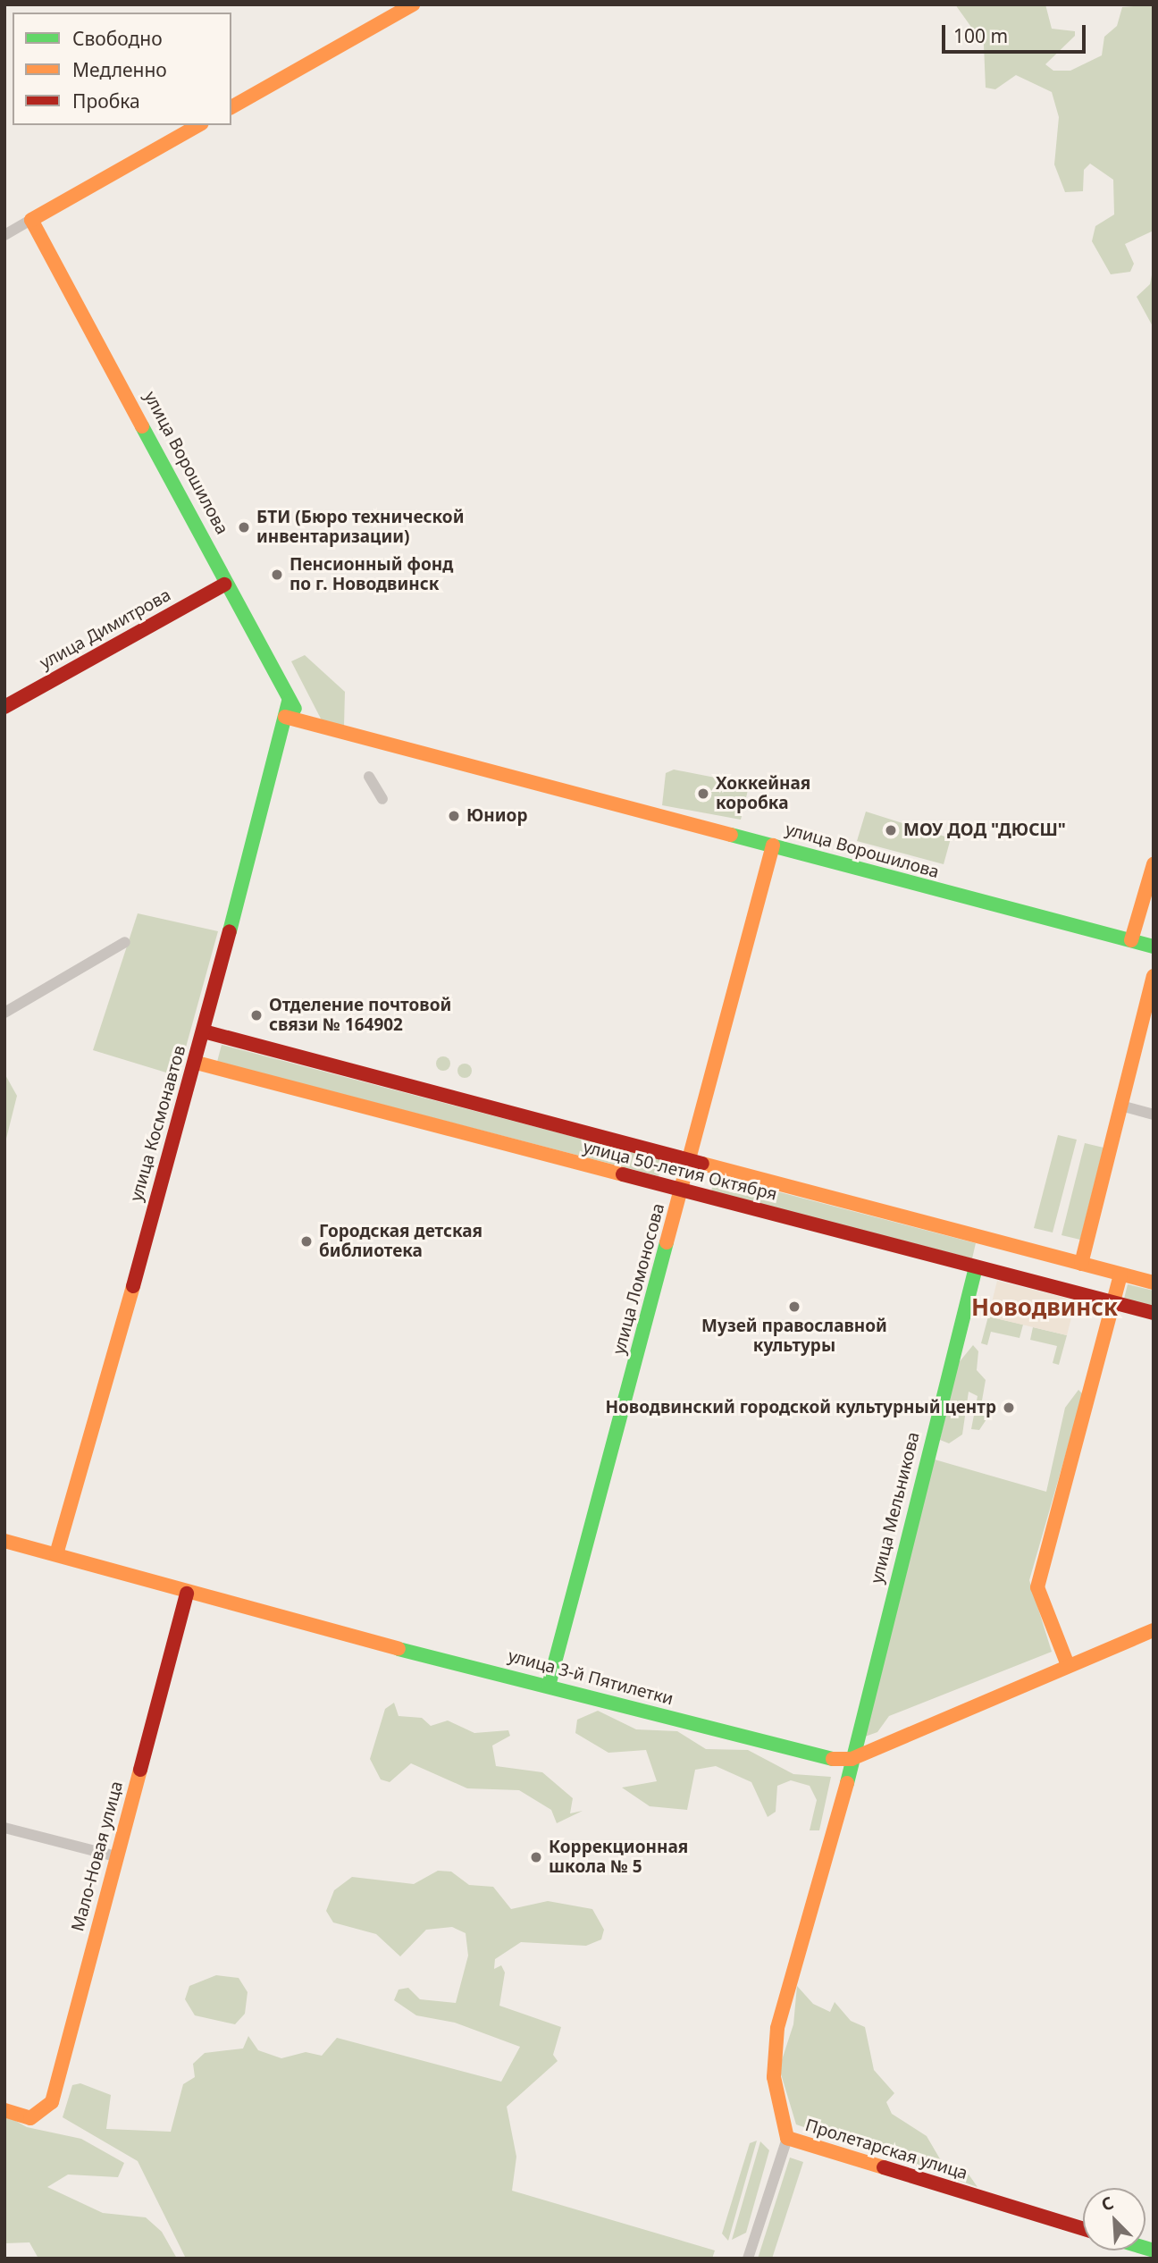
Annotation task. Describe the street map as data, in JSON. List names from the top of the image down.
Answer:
{
  "streets": {
    "main road": [
      "улица Ворошилова",
      "улица Димитрова",
      "улица Космонавтов",
      "улица 50-летия Октября",
      "улица Ломоносова",
      "улица Мельникова",
      "улица 3-й Пятилетки",
      "Мало-Новая улица",
      "Пролетарская улица"
    ]
  },
  "crossings": [
    ["улица Ворошилова", "улица Димитрова"],
    ["улица Ворошилова", "улица Космонавтов"],
    ["улица Ворошилова", "улица Ломоносова"],
    ["улица Космонавтов", "улица 50-летия Октября"],
    ["улица Космонавтов", "улица 3-й Пятилетки"],
    ["улица 50-летия Октября", "улица Ломоносова"],
    ["улица 50-летия Октября", "улица Мельникова"],
    ["улица Ломоносова", "улица 3-й Пятилетки"],
    ["улица Мельникова", "улица 3-й Пятилетки"],
    ["улица Мельникова", "Пролетарская улица"],
    ["улица 3-й Пятилетки", "Мало-Новая улица"]
  ],
  "districts": ["Новодвинск"],
  "places": [
    "БТИ (Бюро технической инвентаризации)",
    "Пенсионный фонд по г. Новодвинск",
    "Хоккейная коробка",
    "Юниор",
    "МОУ ДОД \"ДЮСШ\"",
    "Отделение почтовой связи № 164902",
    "Городская детская библиотека",
    "Музей православной культуры",
    "Новодвинский городской культурный центр",
    "Коррекционная школа № 5"
  ],
  "legend": ["Свободно", "Медленно", "Пробка"],
  "scale_bar": "100 m",
  "north": "top left"
}
